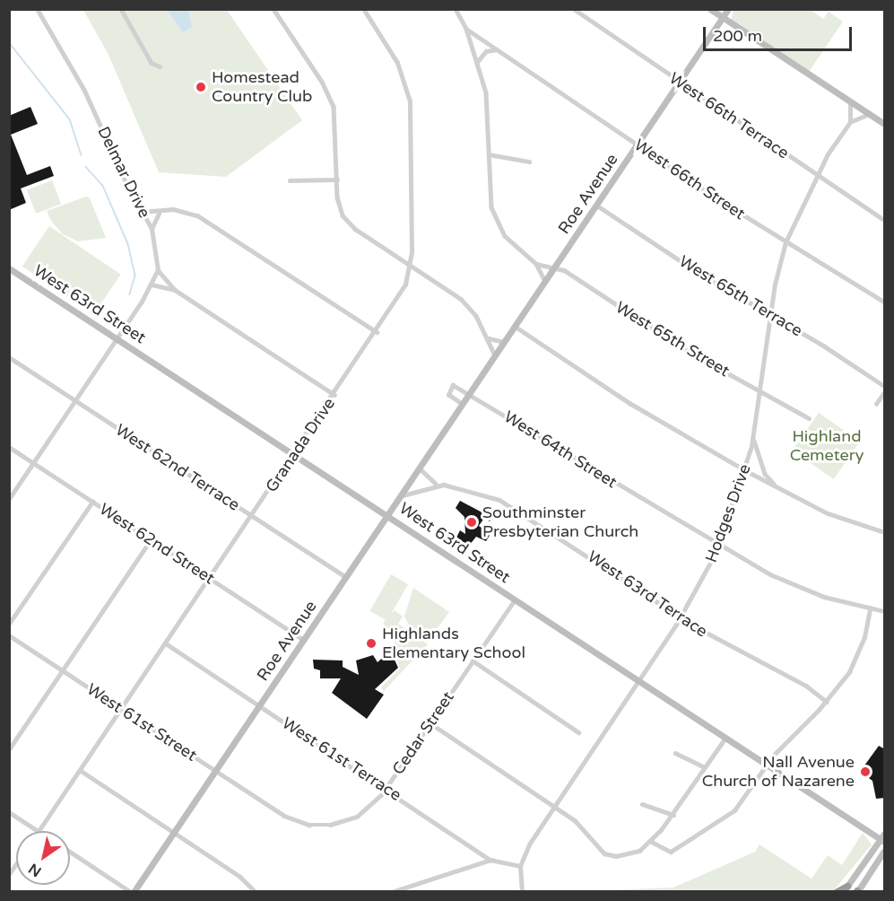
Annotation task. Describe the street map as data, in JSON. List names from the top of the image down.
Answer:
{
  "streets": {
    "main road": ["Roe Avenue", "West 63rd Street"],
    "street": [
      "West 66th Terrace",
      "Delmar Drive",
      "West 66th Street",
      "West 65th Terrace",
      "West 65th Street",
      "Granada Drive",
      "West 64th Street",
      "West 62nd Terrace",
      "Hodges Drive",
      "West 62nd Street",
      "West 63rd Terrace",
      "West 61st Street",
      "Cedar Street",
      "West 61st Terrace"
    ]
  },
  "crossings": [
    ["West 66th Terrace", "Roe Avenue"],
    ["West 66th Terrace", "Hodges Drive"],
    ["Delmar Drive", "West 63rd Street"],
    ["Delmar Drive", "West 62nd Terrace"],
    ["Delmar Drive", "West 62nd Street"],
    ["West 66th Street", "Roe Avenue"],
    ["West 66th Street", "Hodges Drive"],
    ["Roe Avenue", "West 65th Terrace"],
    ["Roe Avenue", "West 63rd Street"],
    ["Roe Avenue", "West 65th Street"],
    ["Roe Avenue", "West 64th Street"],
    ["Roe Avenue", "West 62nd Terrace"],
    ["Roe Avenue", "West 62nd Street"],
    ["Roe Avenue", "West 63rd Terrace"],
    ["Roe Avenue", "West 61st Street"],
    ["Roe Avenue", "West 61st Terrace"],
    ["West 65th Terrace", "Hodges Drive"],
    ["West 63rd Street", "Granada Drive"],
    ["West 63rd Street", "Hodges Drive"],
    ["West 63rd Street", "Cedar Street"],
    ["West 65th Street", "Hodges Drive"],
    ["Granada Drive", "West 62nd Terrace"],
    ["Granada Drive", "West 62nd Street"],
    ["Granada Drive", "West 61st Street"],
    ["Granada Drive", "West 61st Terrace"],
    ["West 64th Street", "Hodges Drive"],
    ["Hodges Drive", "West 63rd Terrace"],
    ["Hodges Drive", "West 61st Terrace"],
    ["West 61st Street", "Cedar Street"],
    ["Cedar Street", "West 61st Terrace"]
  ],
  "parks": ["Highland Cemetery"],
  "places": [
    "Homestead Country Club",
    "Southminster Presbyterian Church",
    "Highlands Elementary School",
    "Nall Avenue Church of Nazarene"
  ],
  "scale_bar": "200 m",
  "north": "bottom left"
}
